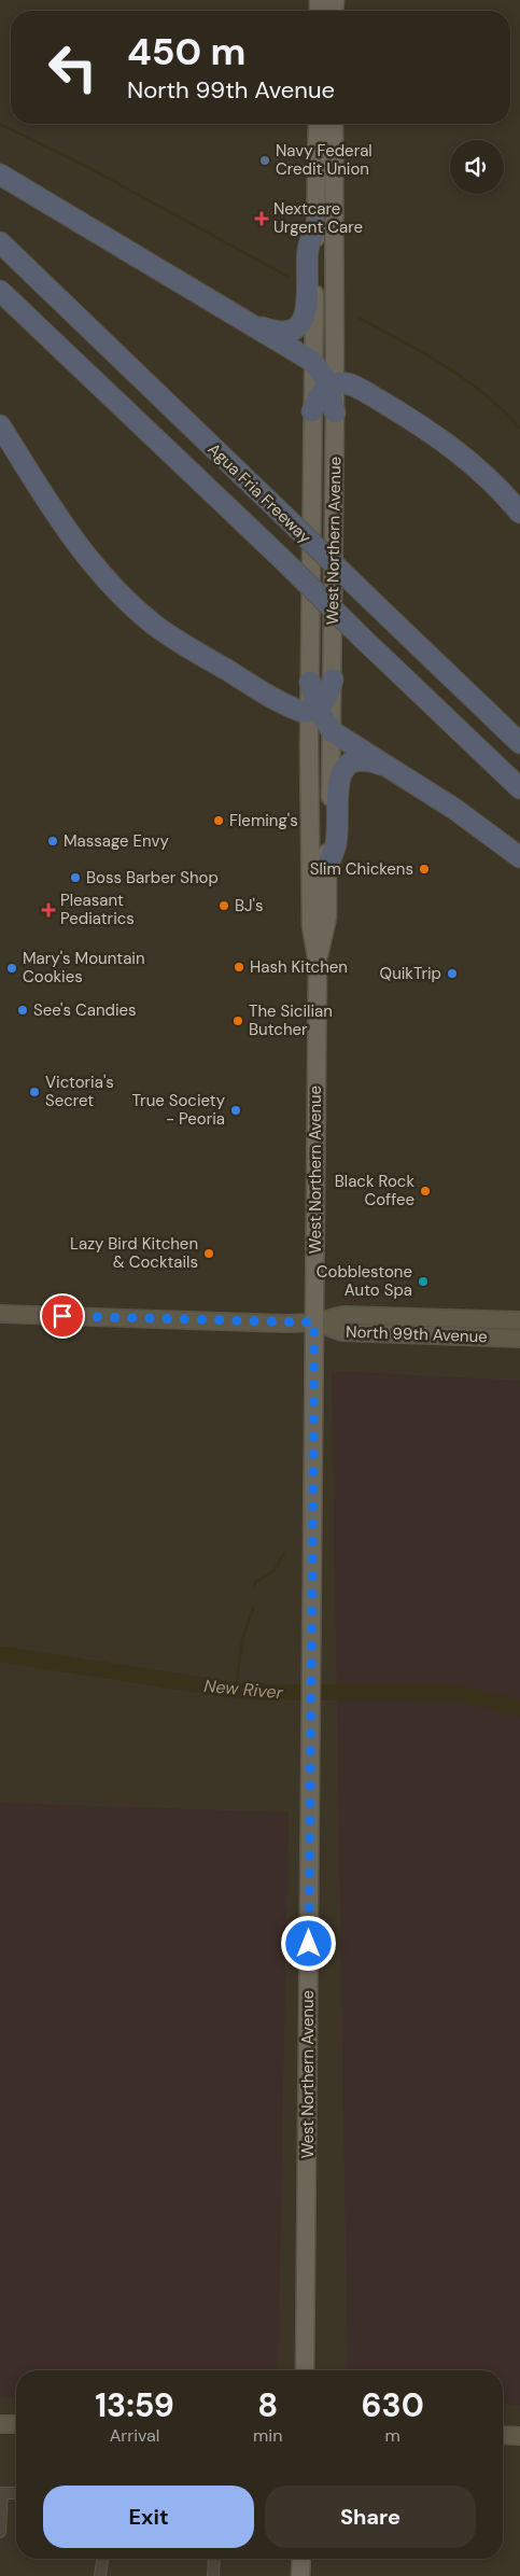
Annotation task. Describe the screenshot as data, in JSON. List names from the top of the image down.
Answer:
{
  "streets": {
    "highway": ["Agua Fria Freeway"],
    "main road": ["West Northern Avenue", "North 99th Avenue"]
  },
  "crossings": [
    ["West Northern Avenue", "North 99th Avenue"]
  ],
  "water": ["New River"],
  "places": {
    "other": [
      "Navy Federal Credit Union",
      "Fleming's",
      "Massage Envy",
      "Slim Chickens",
      "Boss Barber Shop",
      "BJ's",
      "Hash Kitchen",
      "Mary's Mountain Cookies",
      "QuikTrip",
      "See's Candies",
      "The Sicilian Butcher",
      "Victoria's Secret",
      "True Society - Peoria",
      "Black Rock Coffee",
      "Lazy Bird Kitchen & Cocktails",
      "Cobblestone Auto Spa"
    ],
    "health": ["Nextcare Urgent Care", "Pleasant Pediatrics"]
  },
  "page": {
    "turn": ["450 m", "North 99th Avenue"],
    "eta": [
      "13:59",
      "Arrival",
      "8",
      "min",
      "630",
      "m"
    ],
    "buttons": ["Exit", "Share"]
  }
}
